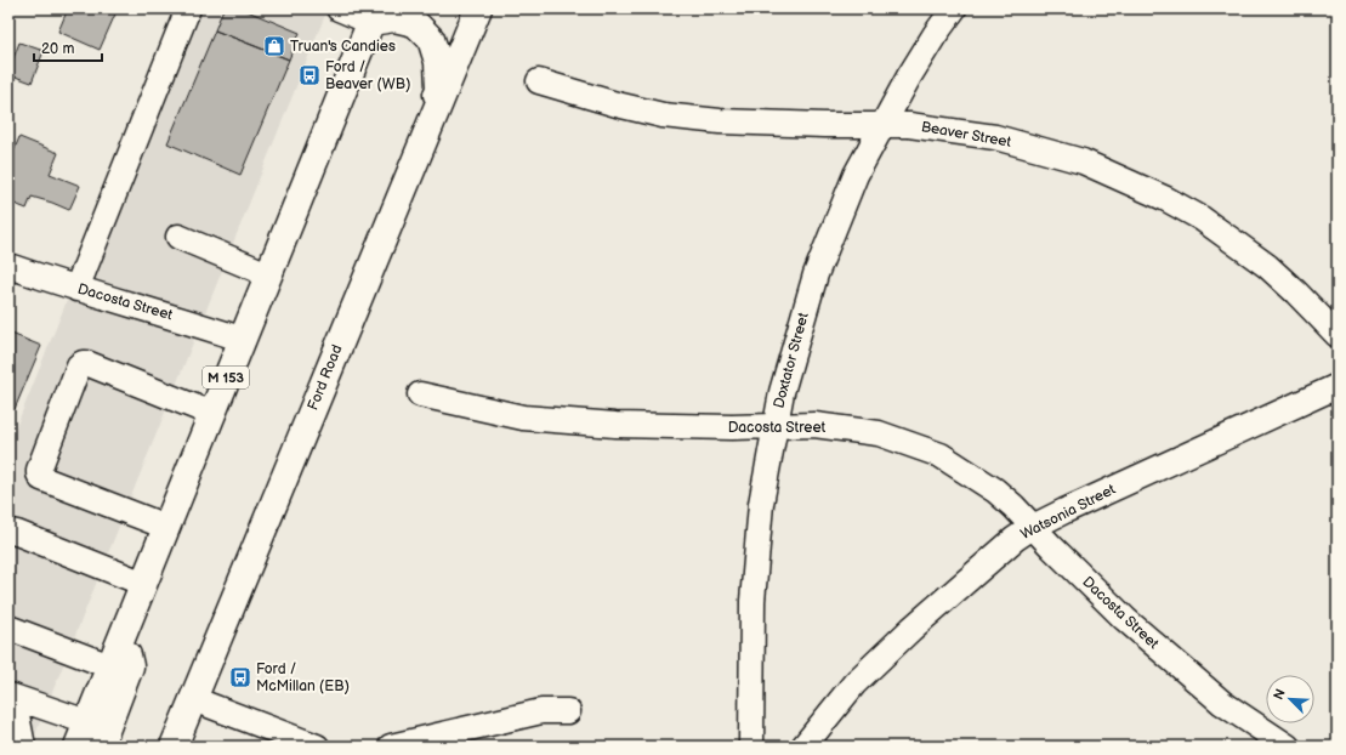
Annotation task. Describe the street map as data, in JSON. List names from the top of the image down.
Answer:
{
  "streets": {
    "main road": ["M 153", "Ford Road"],
    "street": [
      "Beaver Street",
      "Dacosta Street",
      "Doxtator Street",
      "Watsonia Street"
    ]
  },
  "crossings": [
    ["Beaver Street", "Doxtator Street"],
    ["Dacosta Street", "Doxtator Street"],
    ["Dacosta Street", "M 153"],
    ["Dacosta Street", "Watsonia Street"]
  ],
  "places": {
    "shop": ["Truan's Candies"],
    "bus stop": ["Ford / Beaver (WB)", "Ford / McMillan (EB)"]
  },
  "scale_bar": "20 m",
  "north": "top left"
}
